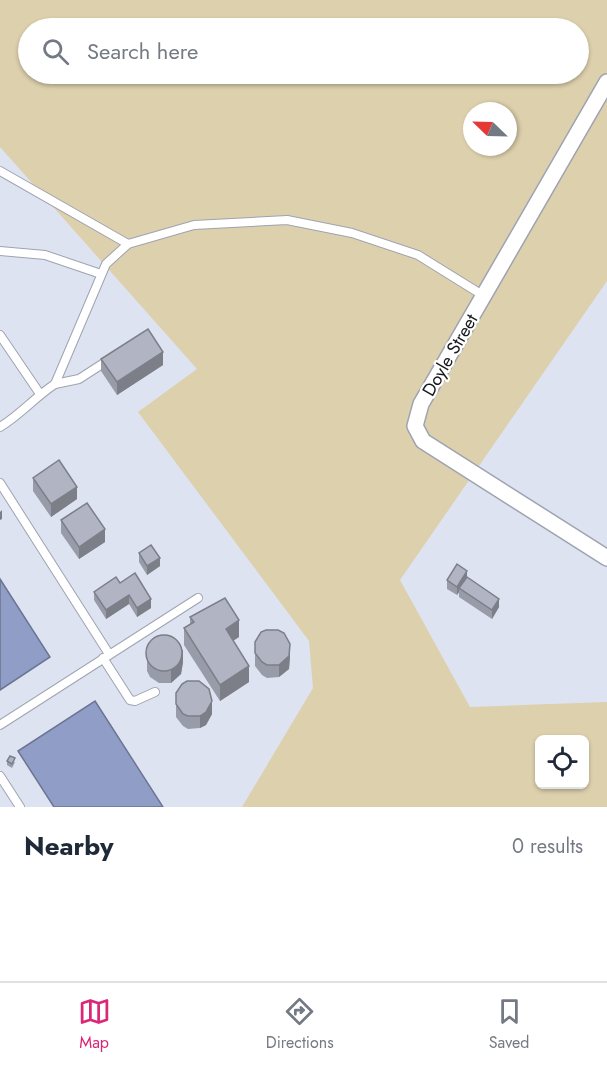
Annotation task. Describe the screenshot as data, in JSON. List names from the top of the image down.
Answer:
{
  "streets": {
    "street": ["Doyle Street"]
  },
  "north": "top left",
  "page": {
    "search": "Search here",
    "heading": ["Nearby", "0 results"],
    "nav": ["Map", "Directions", "Saved"]
  }
}
